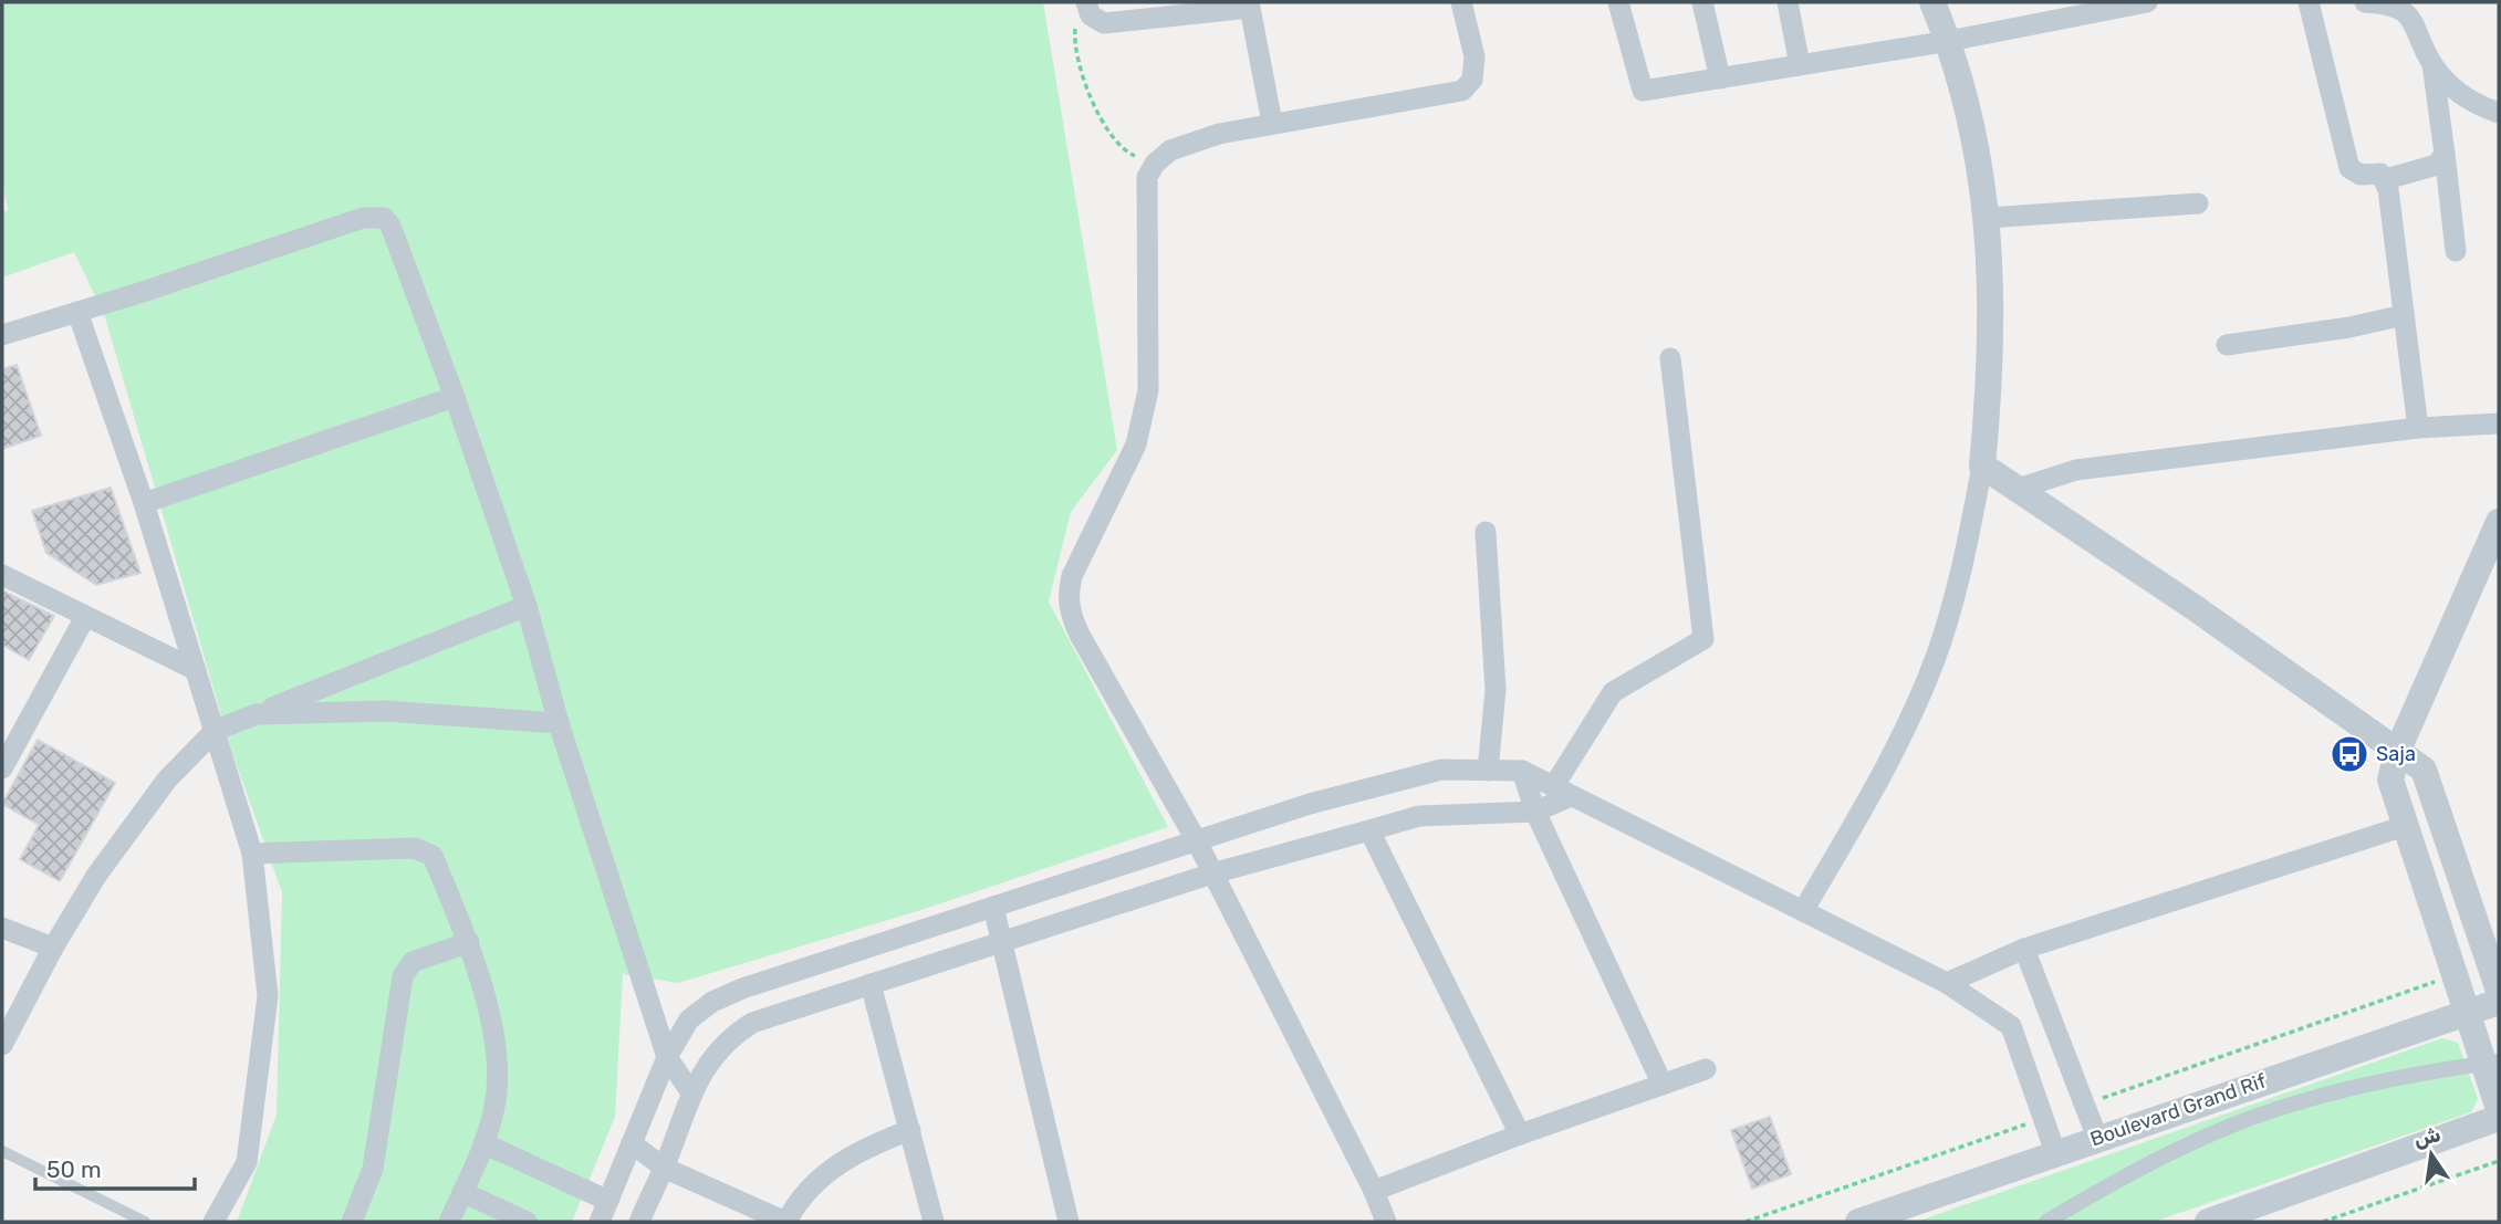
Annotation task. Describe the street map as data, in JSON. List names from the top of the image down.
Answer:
{
  "streets": {
    "street": ["Boulevard Grand Rif"]
  },
  "places": {
    "bus stop": ["Saja"]
  },
  "scale_bar": "50 m",
  "north": "top"
}
